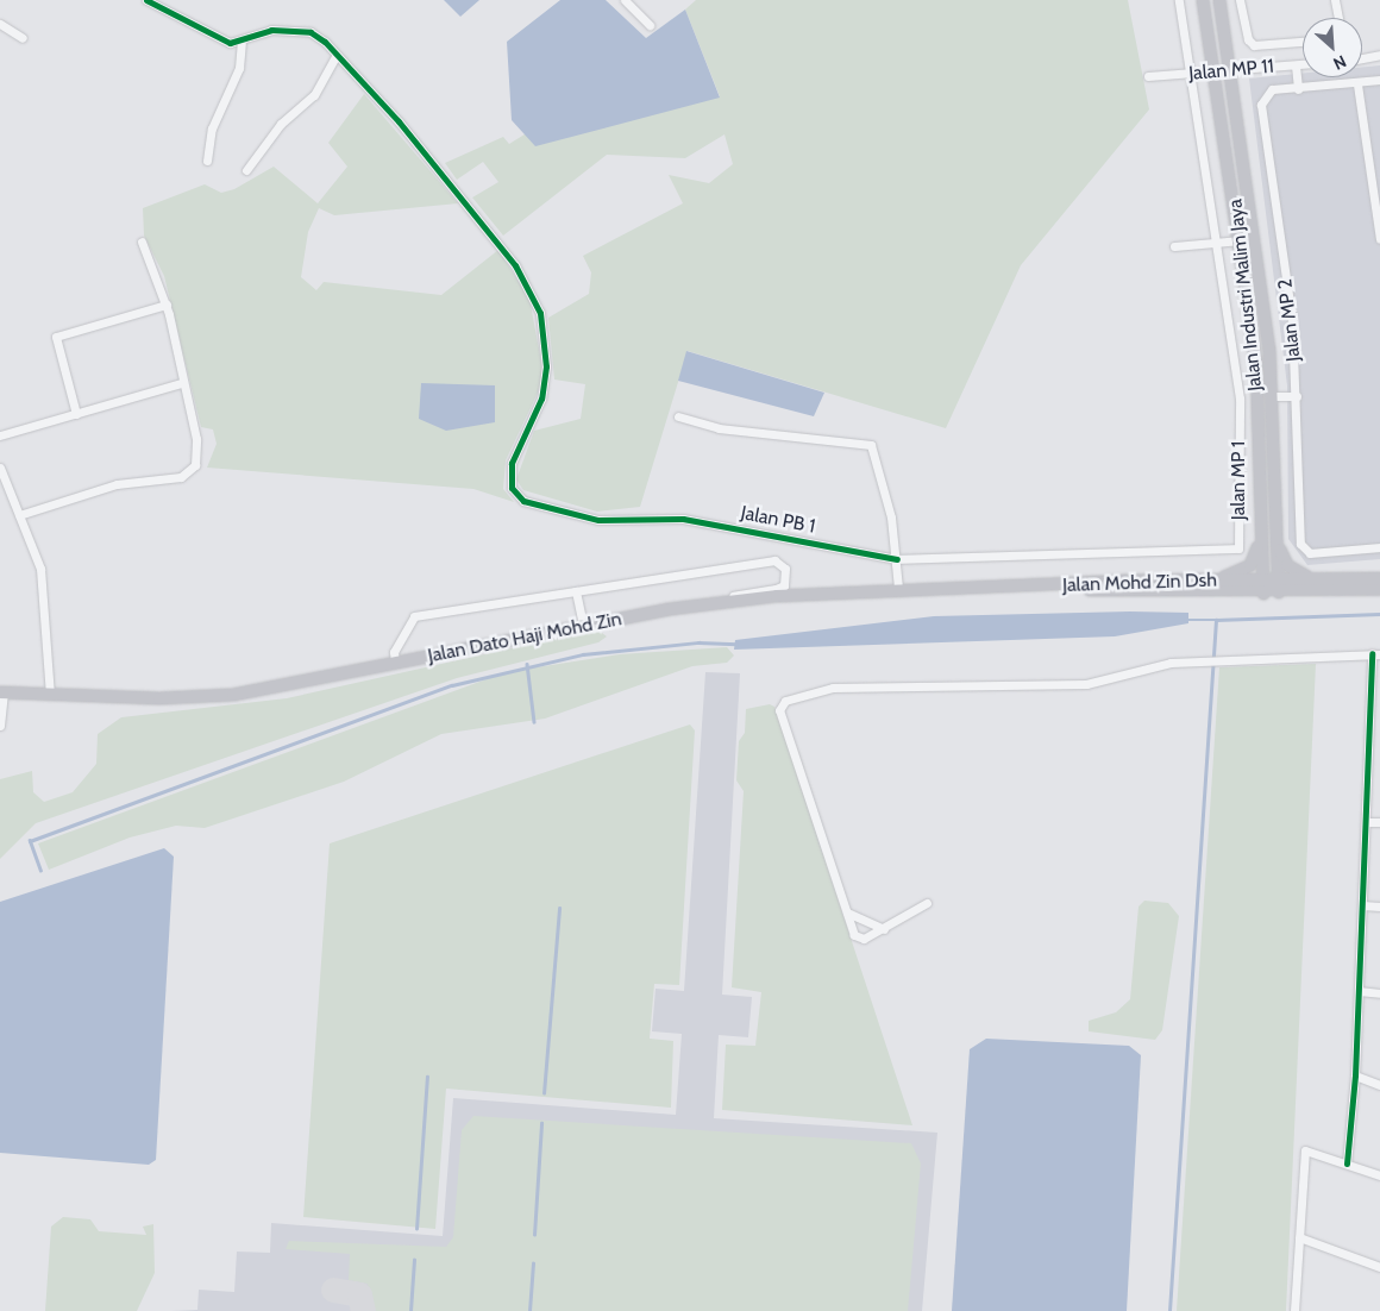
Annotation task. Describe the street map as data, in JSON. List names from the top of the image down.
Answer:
{
  "streets": {
    "main road": ["Jalan Industri Malim Jaya", "Jalan Mohd Zin Dsh", "Jalan Dato Haji Mohd Zin"],
    "street": [
      "Jalan MP 11",
      "Jalan MP 2",
      "Jalan MP 1",
      "Jalan PB 1"
    ]
  },
  "crossings": [
    ["Jalan MP 11", "Jalan Industri Malim Jaya"],
    ["Jalan MP 11", "Jalan MP 1"],
    ["Jalan Industri Malim Jaya", "Jalan Mohd Zin Dsh"],
    ["Jalan MP 1", "Jalan PB 1"],
    ["Jalan Mohd Zin Dsh", "Jalan Dato Haji Mohd Zin"]
  ],
  "north": "bottom right"
}
